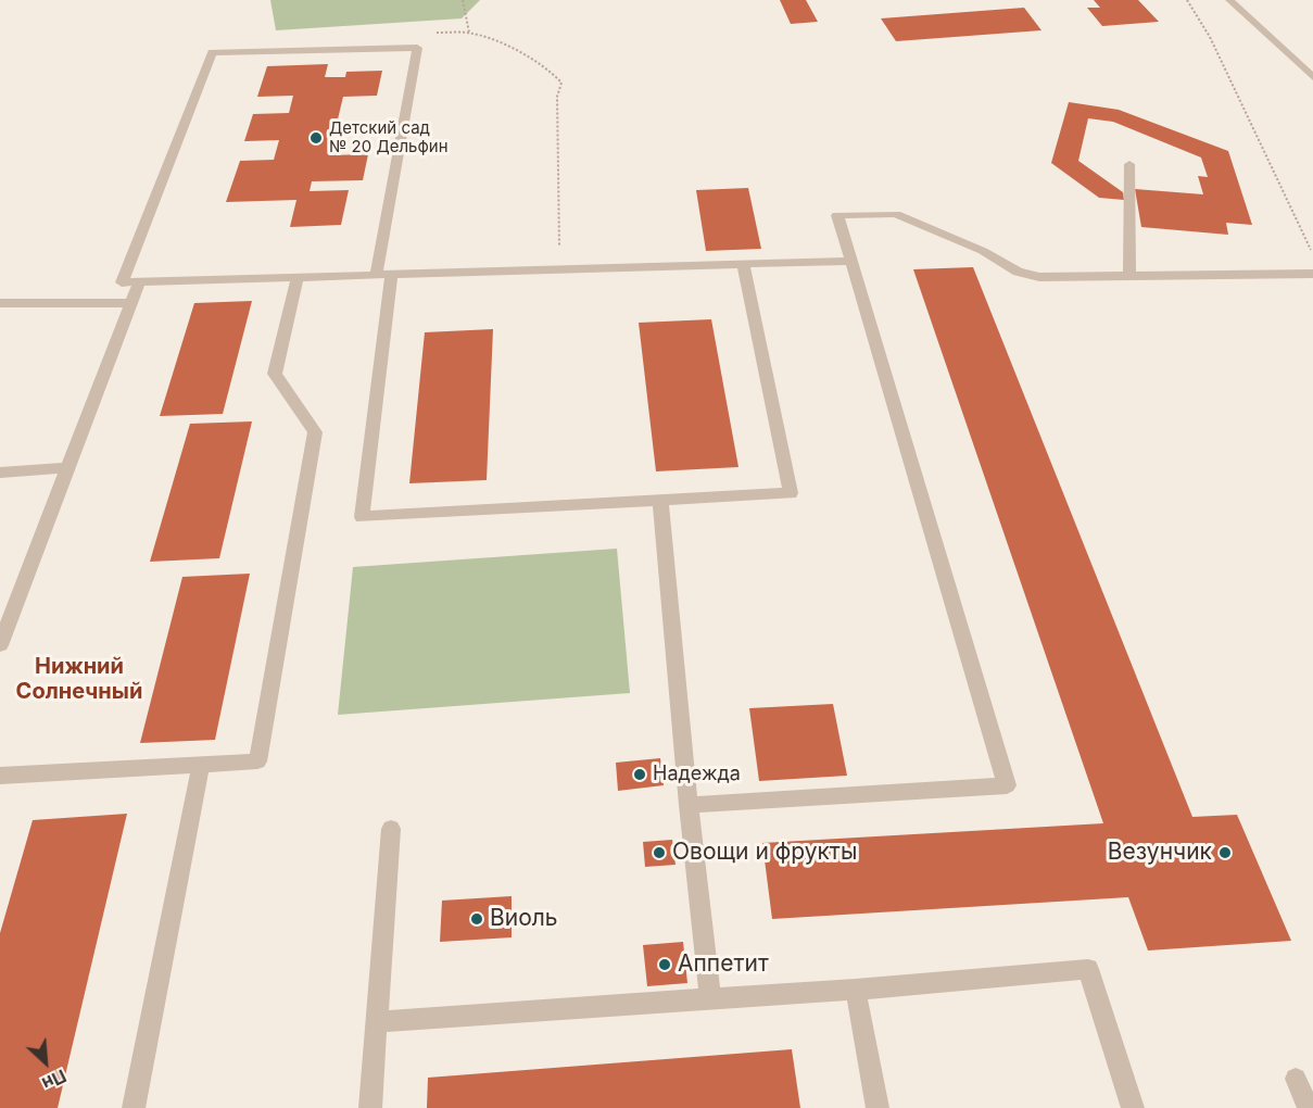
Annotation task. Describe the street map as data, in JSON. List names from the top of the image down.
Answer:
{
  "districts": ["Нижний Солнечный"],
  "places": [
    "Детский сад № 20 Дельфин",
    "Надежда",
    "Овощи и фрукты",
    "Везунчик",
    "Виоль",
    "Аппетит"
  ],
  "north": "bottom right"
}
